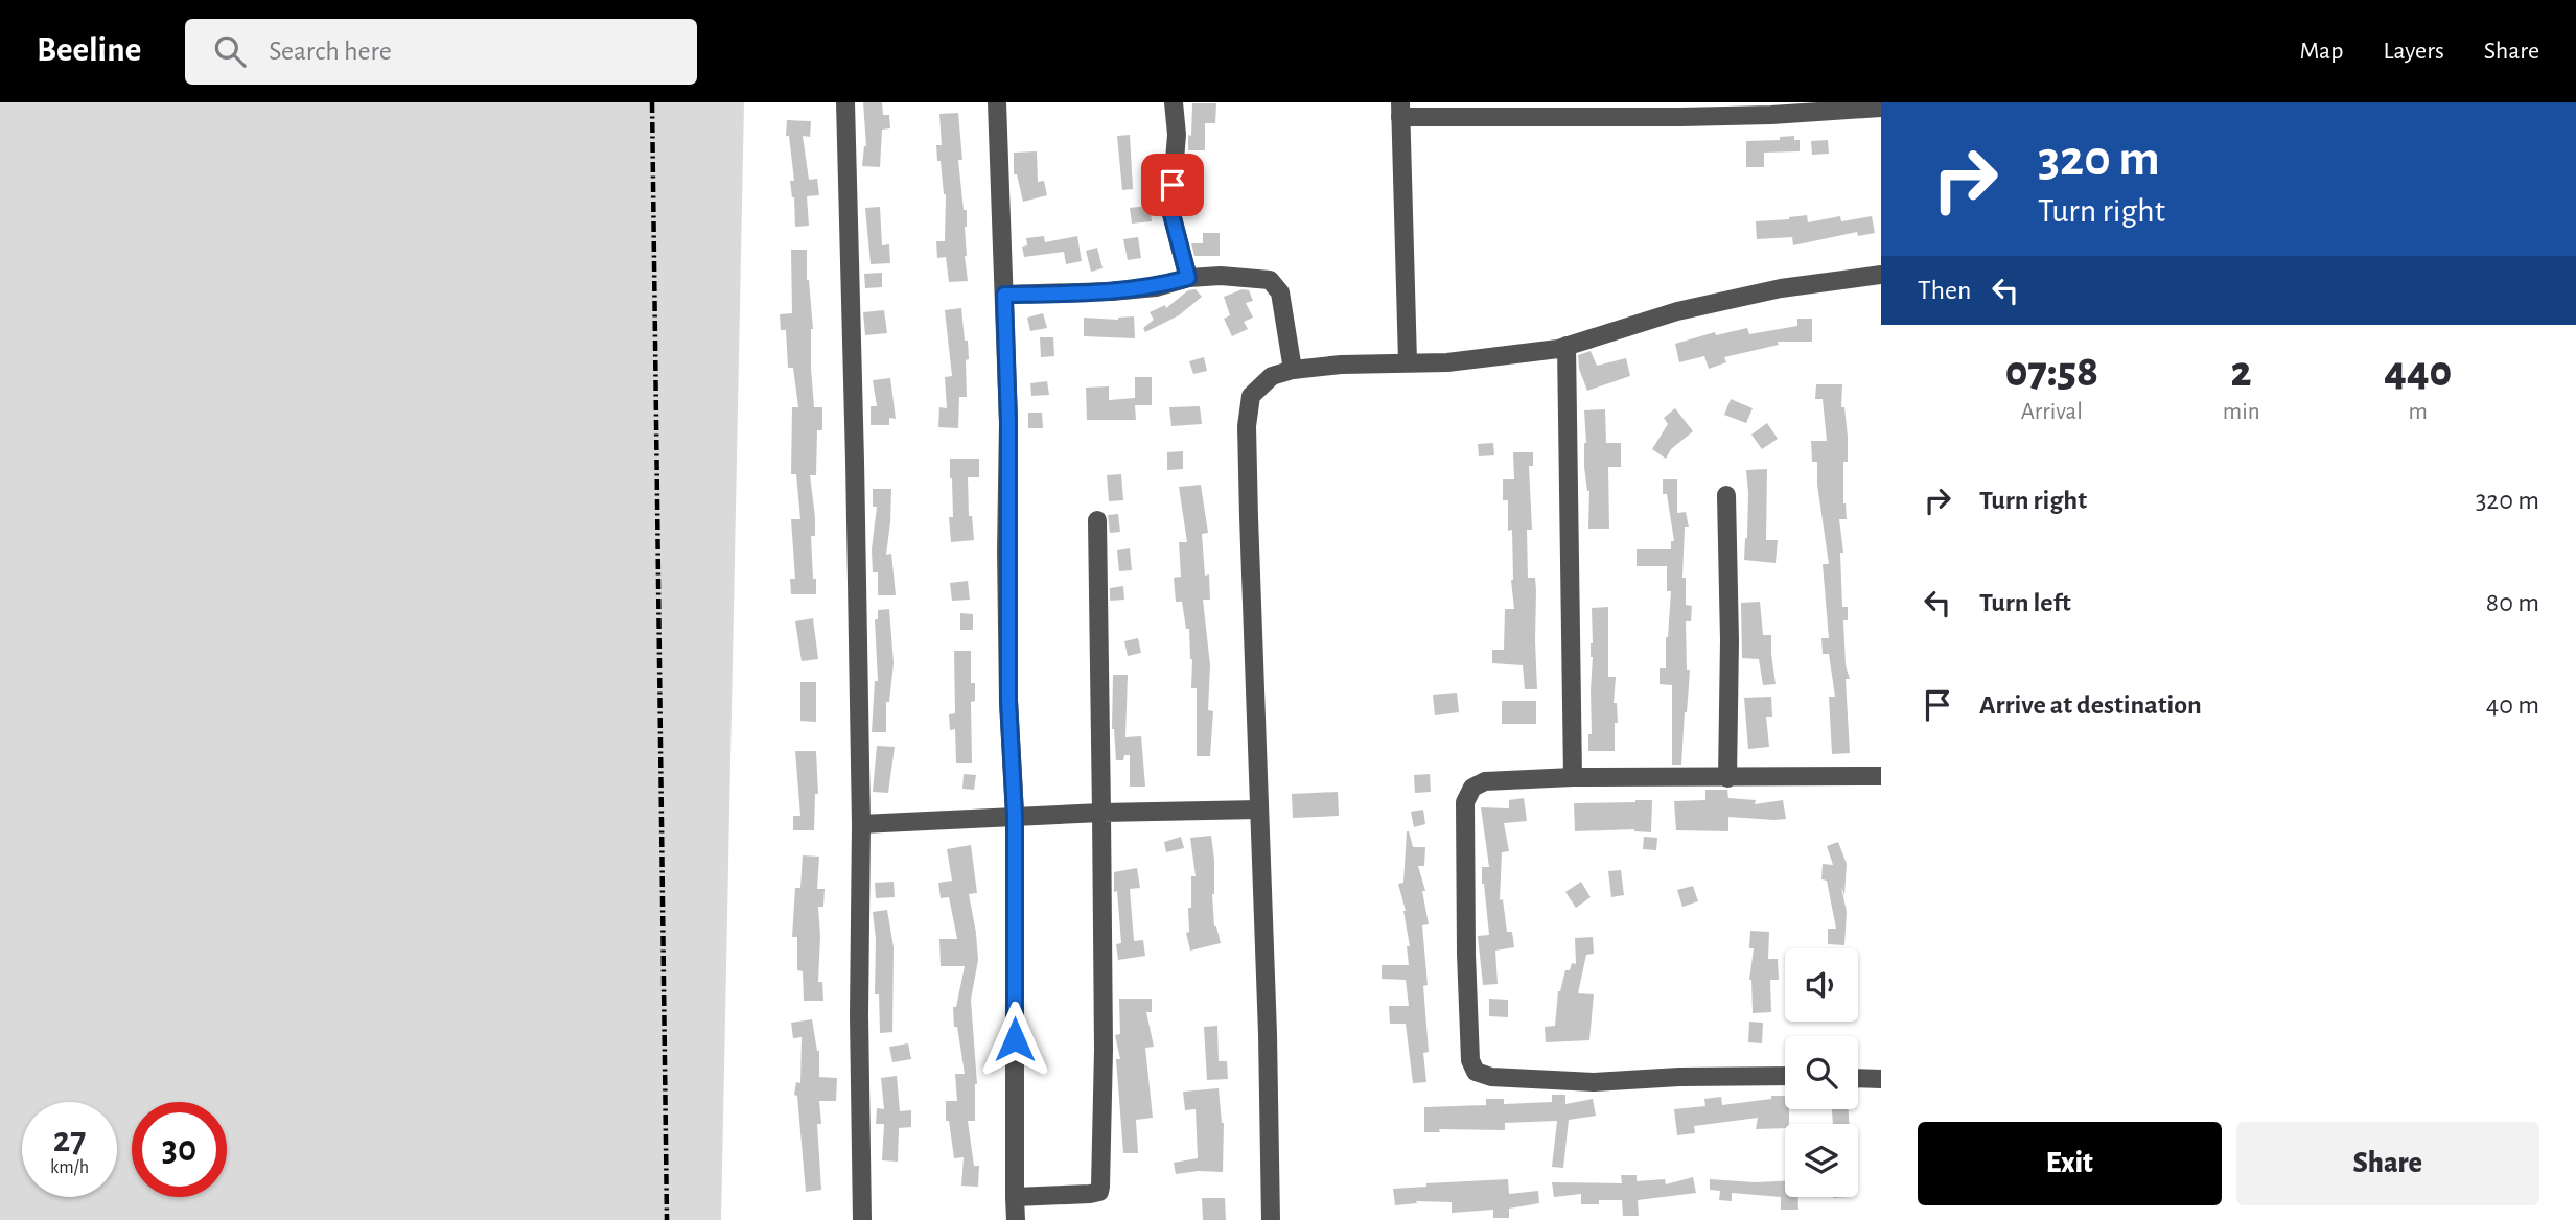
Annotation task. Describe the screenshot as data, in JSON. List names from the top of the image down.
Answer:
{
  "page": {
    "header": "Beeline",
    "search": "Search here",
    "nav": ["Map", "Layers", "Share"],
    "turn": ["320 m", "Turn right"],
    "then": "Then",
    "eta": [
      "07:58",
      "Arrival",
      "2",
      "min",
      "440",
      "m"
    ],
    "list": [
      {
        "name": "Turn right",
        "value": "320 m"
      },
      {
        "name": "Turn left",
        "value": "80 m"
      },
      {
        "name": "Arrive at destination",
        "value": "40 m"
      }
    ],
    "speed": "27 km/h",
    "limit": "30",
    "buttons": ["Exit", "Share"]
  }
}
